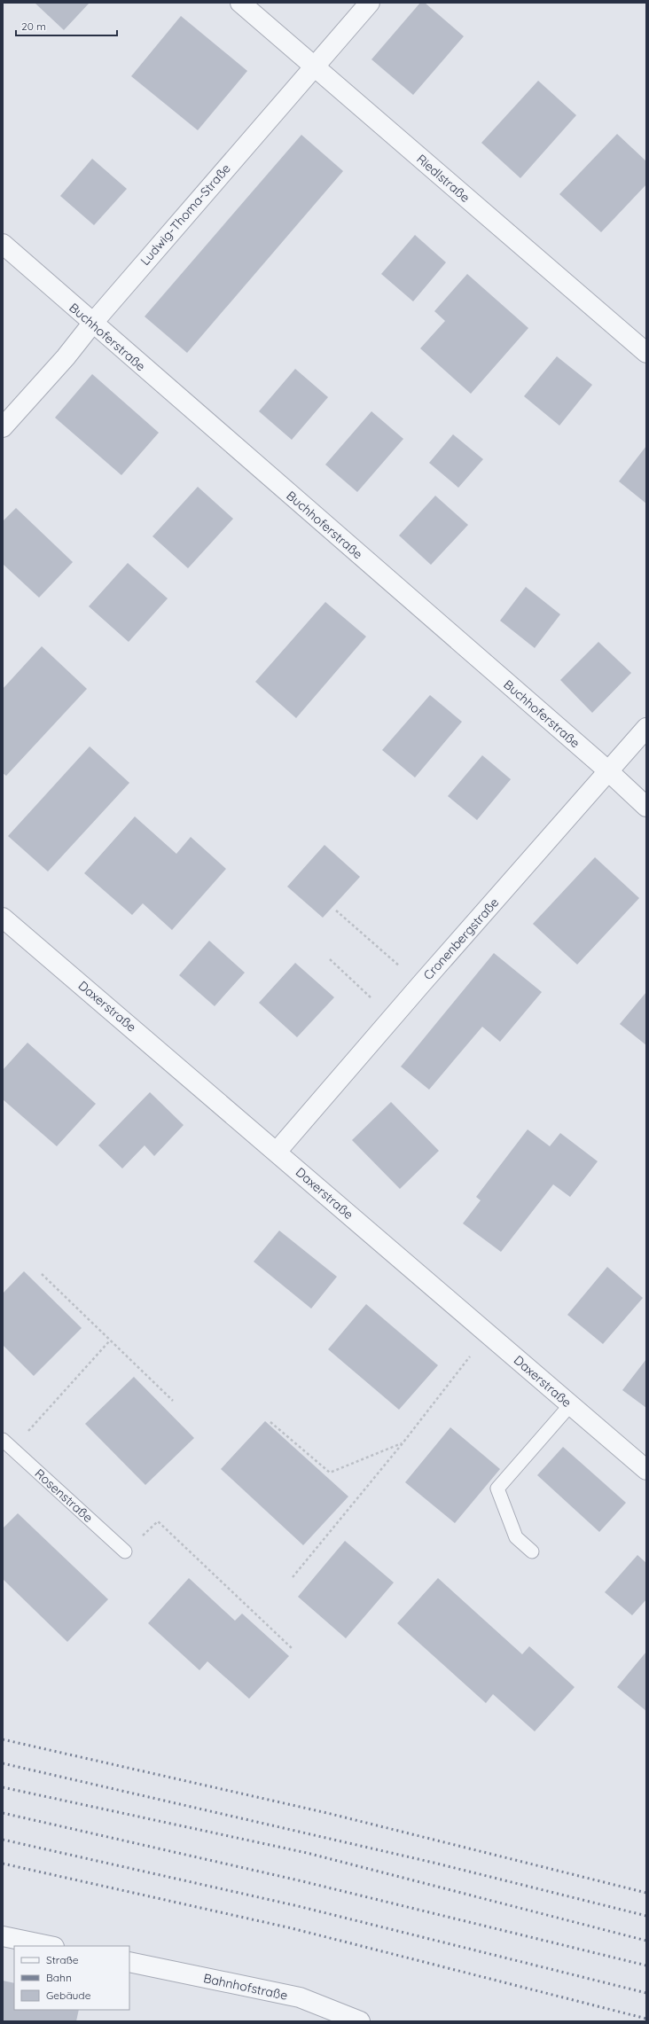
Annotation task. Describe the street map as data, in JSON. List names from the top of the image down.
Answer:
{
  "streets": {
    "street": [
      "Riedlstraße",
      "Ludwig-Thoma-Straße",
      "Buchhoferstraße",
      "Cronenbergstraße",
      "Daxerstraße",
      "Bahnhofstraße"
    ],
    "lane": ["Rosenstraße"]
  },
  "crossings": [
    ["Riedlstraße", "Ludwig-Thoma-Straße"],
    ["Ludwig-Thoma-Straße", "Buchhoferstraße"],
    ["Buchhoferstraße", "Cronenbergstraße"],
    ["Cronenbergstraße", "Daxerstraße"]
  ],
  "legend": ["Straße", "Bahn", "Gebäude"],
  "scale_bar": "20 m"
}
